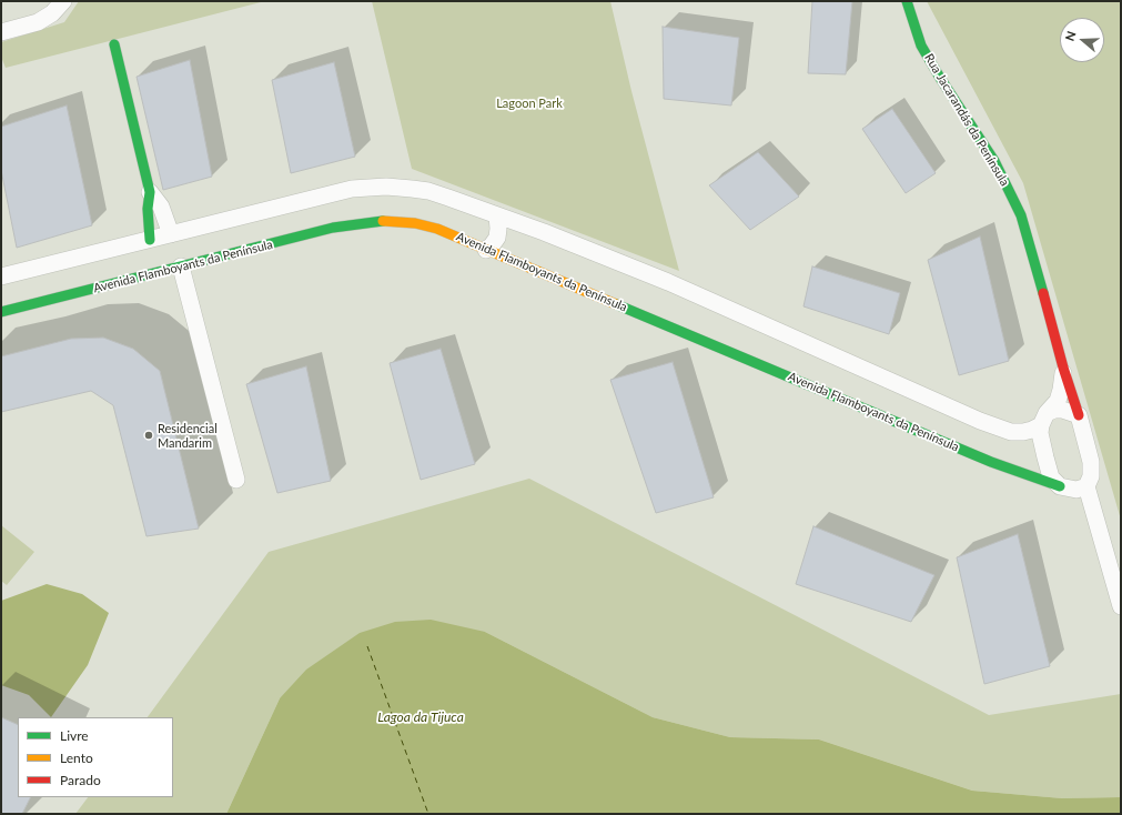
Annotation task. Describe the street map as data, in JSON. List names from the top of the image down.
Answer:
{
  "streets": {
    "street": ["Rua Jacarandás da Península", "Avenida Flamboyants da Península"]
  },
  "water": ["Lagoa da Tijuca"],
  "parks": ["Lagoon Park"],
  "places": ["Residencial Mandarim"],
  "legend": ["Livre", "Lento", "Parado"],
  "north": "left"
}
